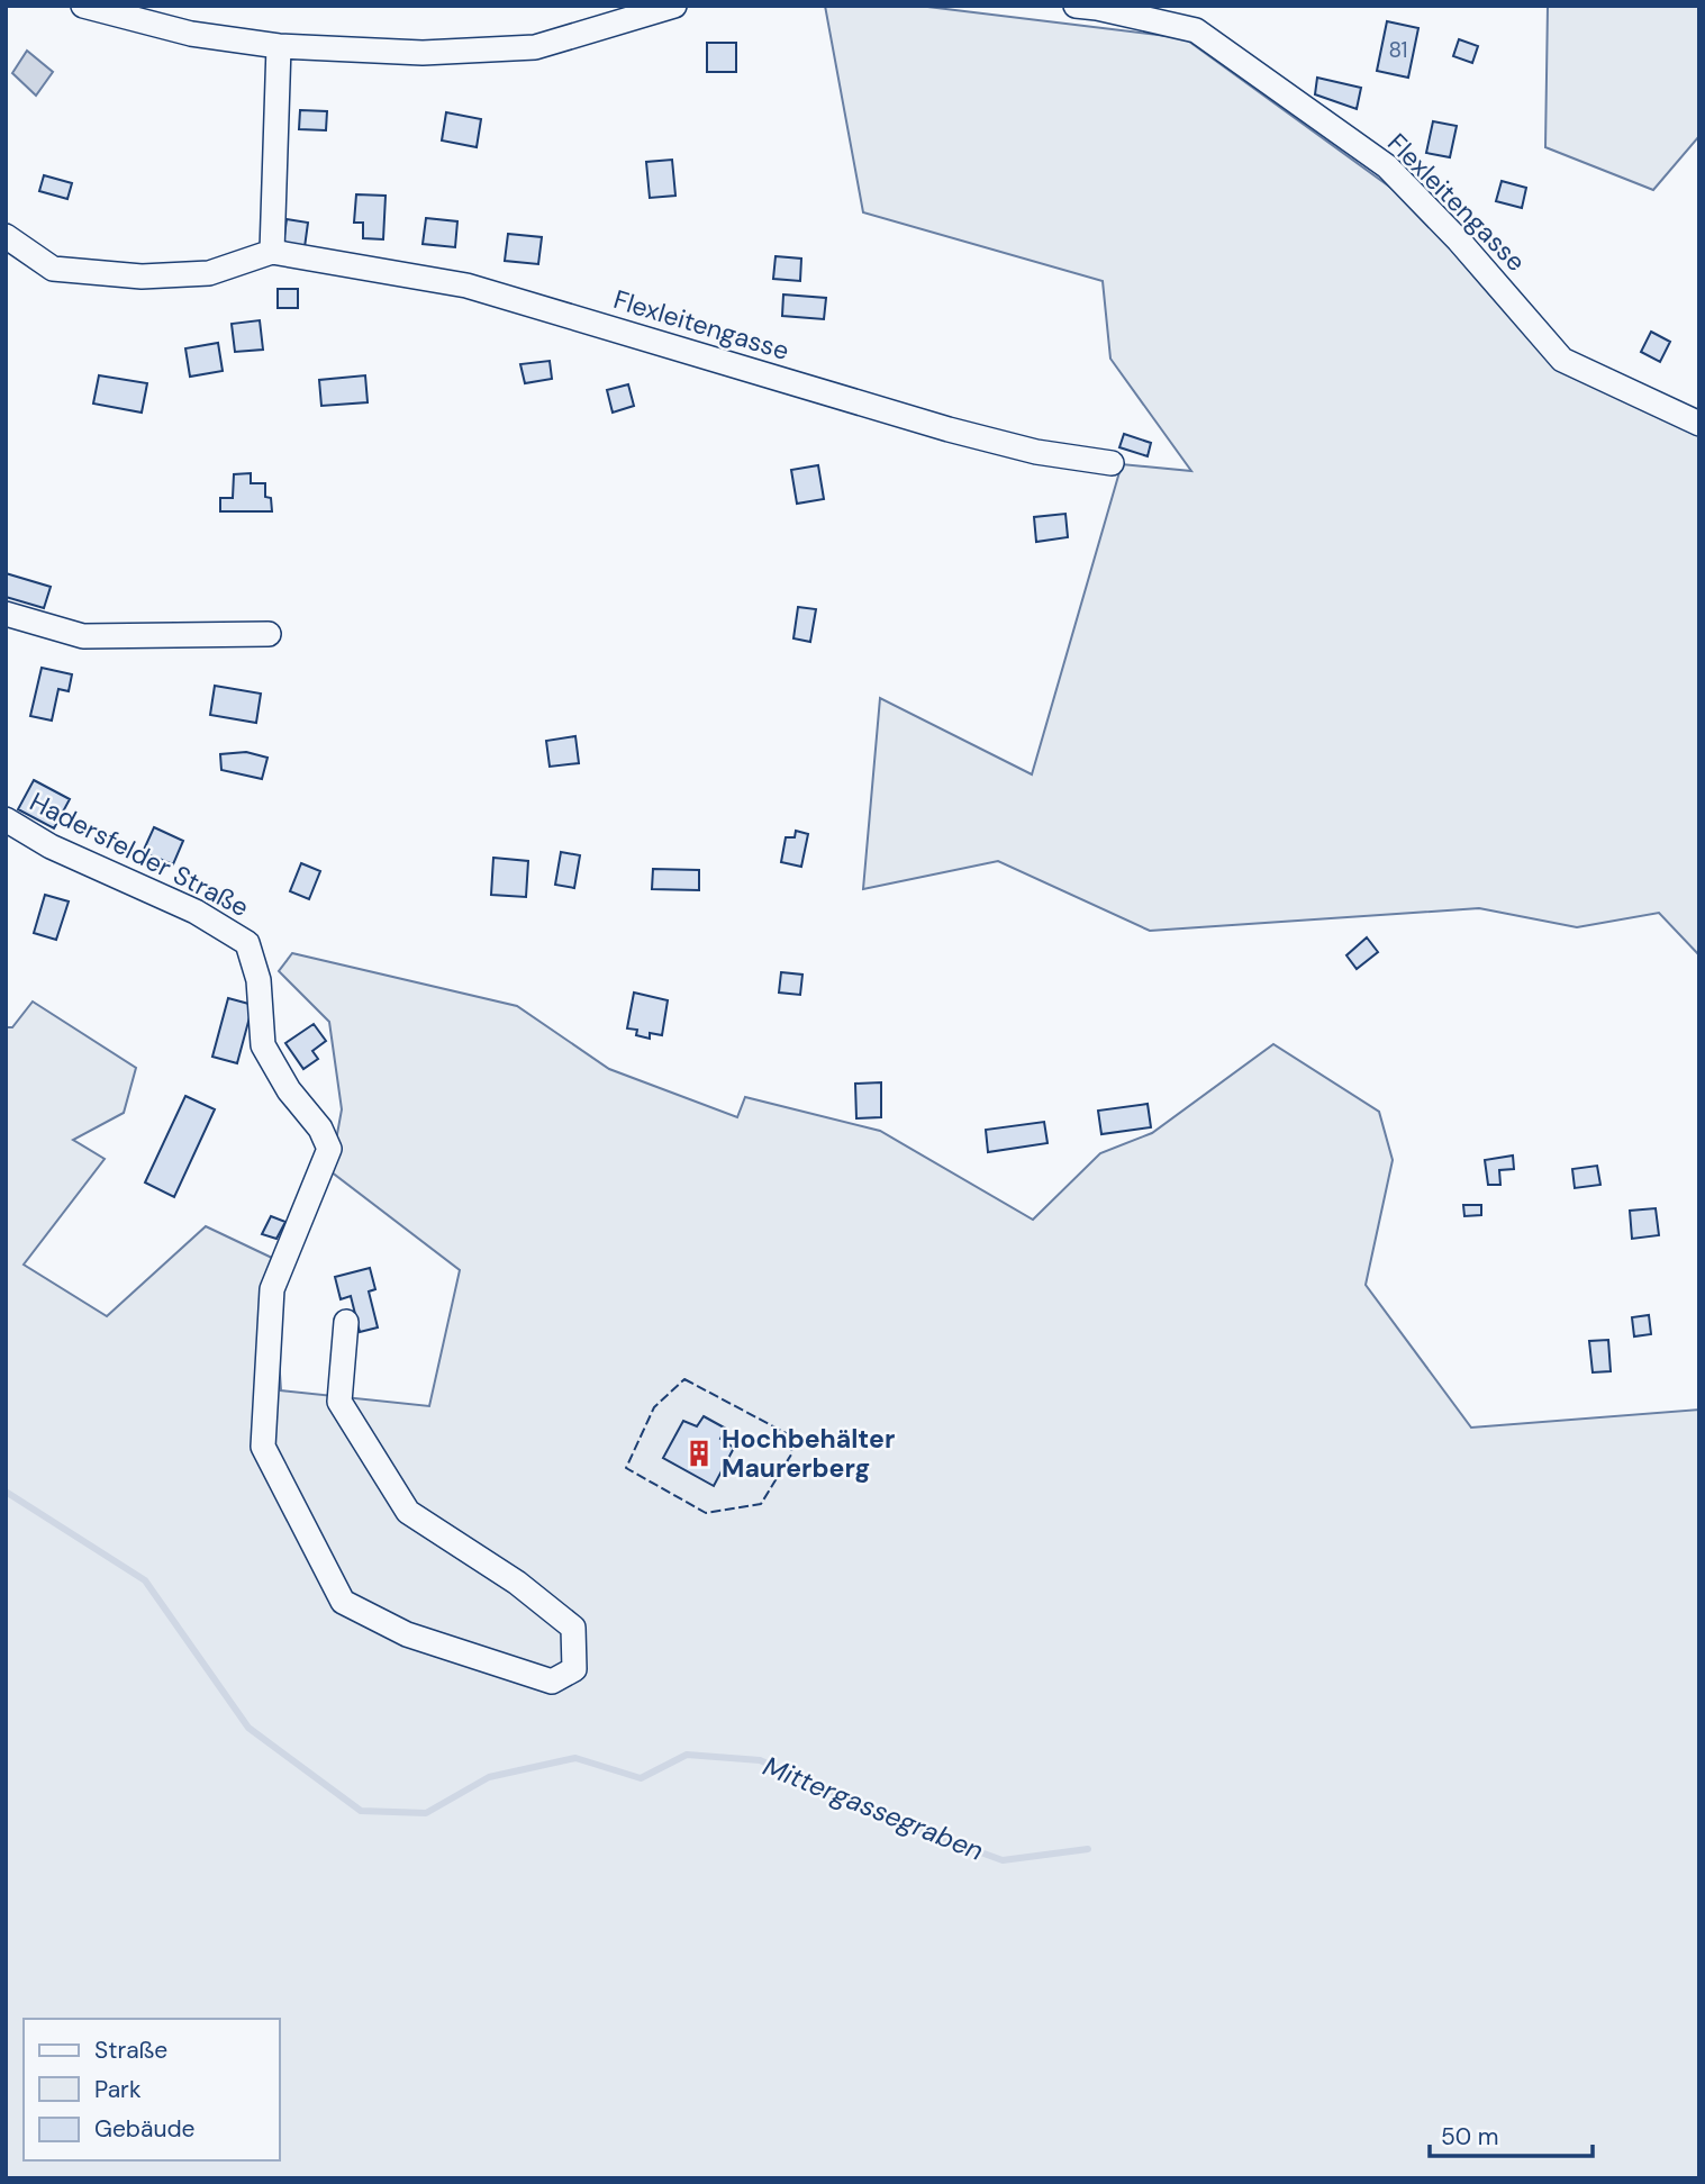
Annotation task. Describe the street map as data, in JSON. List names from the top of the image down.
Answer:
{
  "streets": {
    "street": ["Flexleitengasse", "Hadersfelder Straße"]
  },
  "water": ["Mittergassegraben"],
  "places": {
    "building": ["Hochbehälter Maurerberg"]
  },
  "house_numbers": ["81"],
  "legend": ["Straße", "Park", "Gebäude"],
  "scale_bar": "50 m"
}
